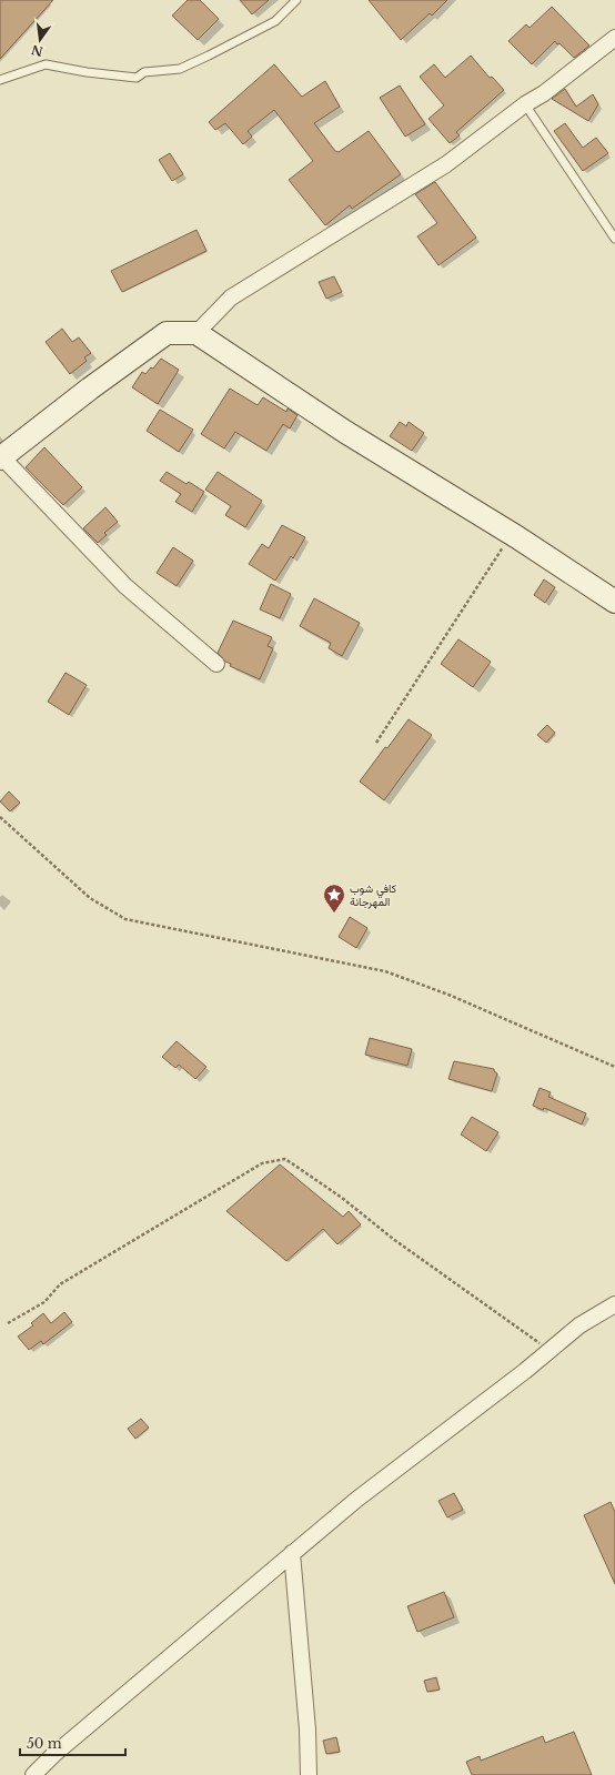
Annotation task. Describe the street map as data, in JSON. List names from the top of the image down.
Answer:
{
  "places": {
    "place": ["كافي شوب المهرجانة"]
  },
  "scale_bar": "50 m",
  "north": "bottom"
}
